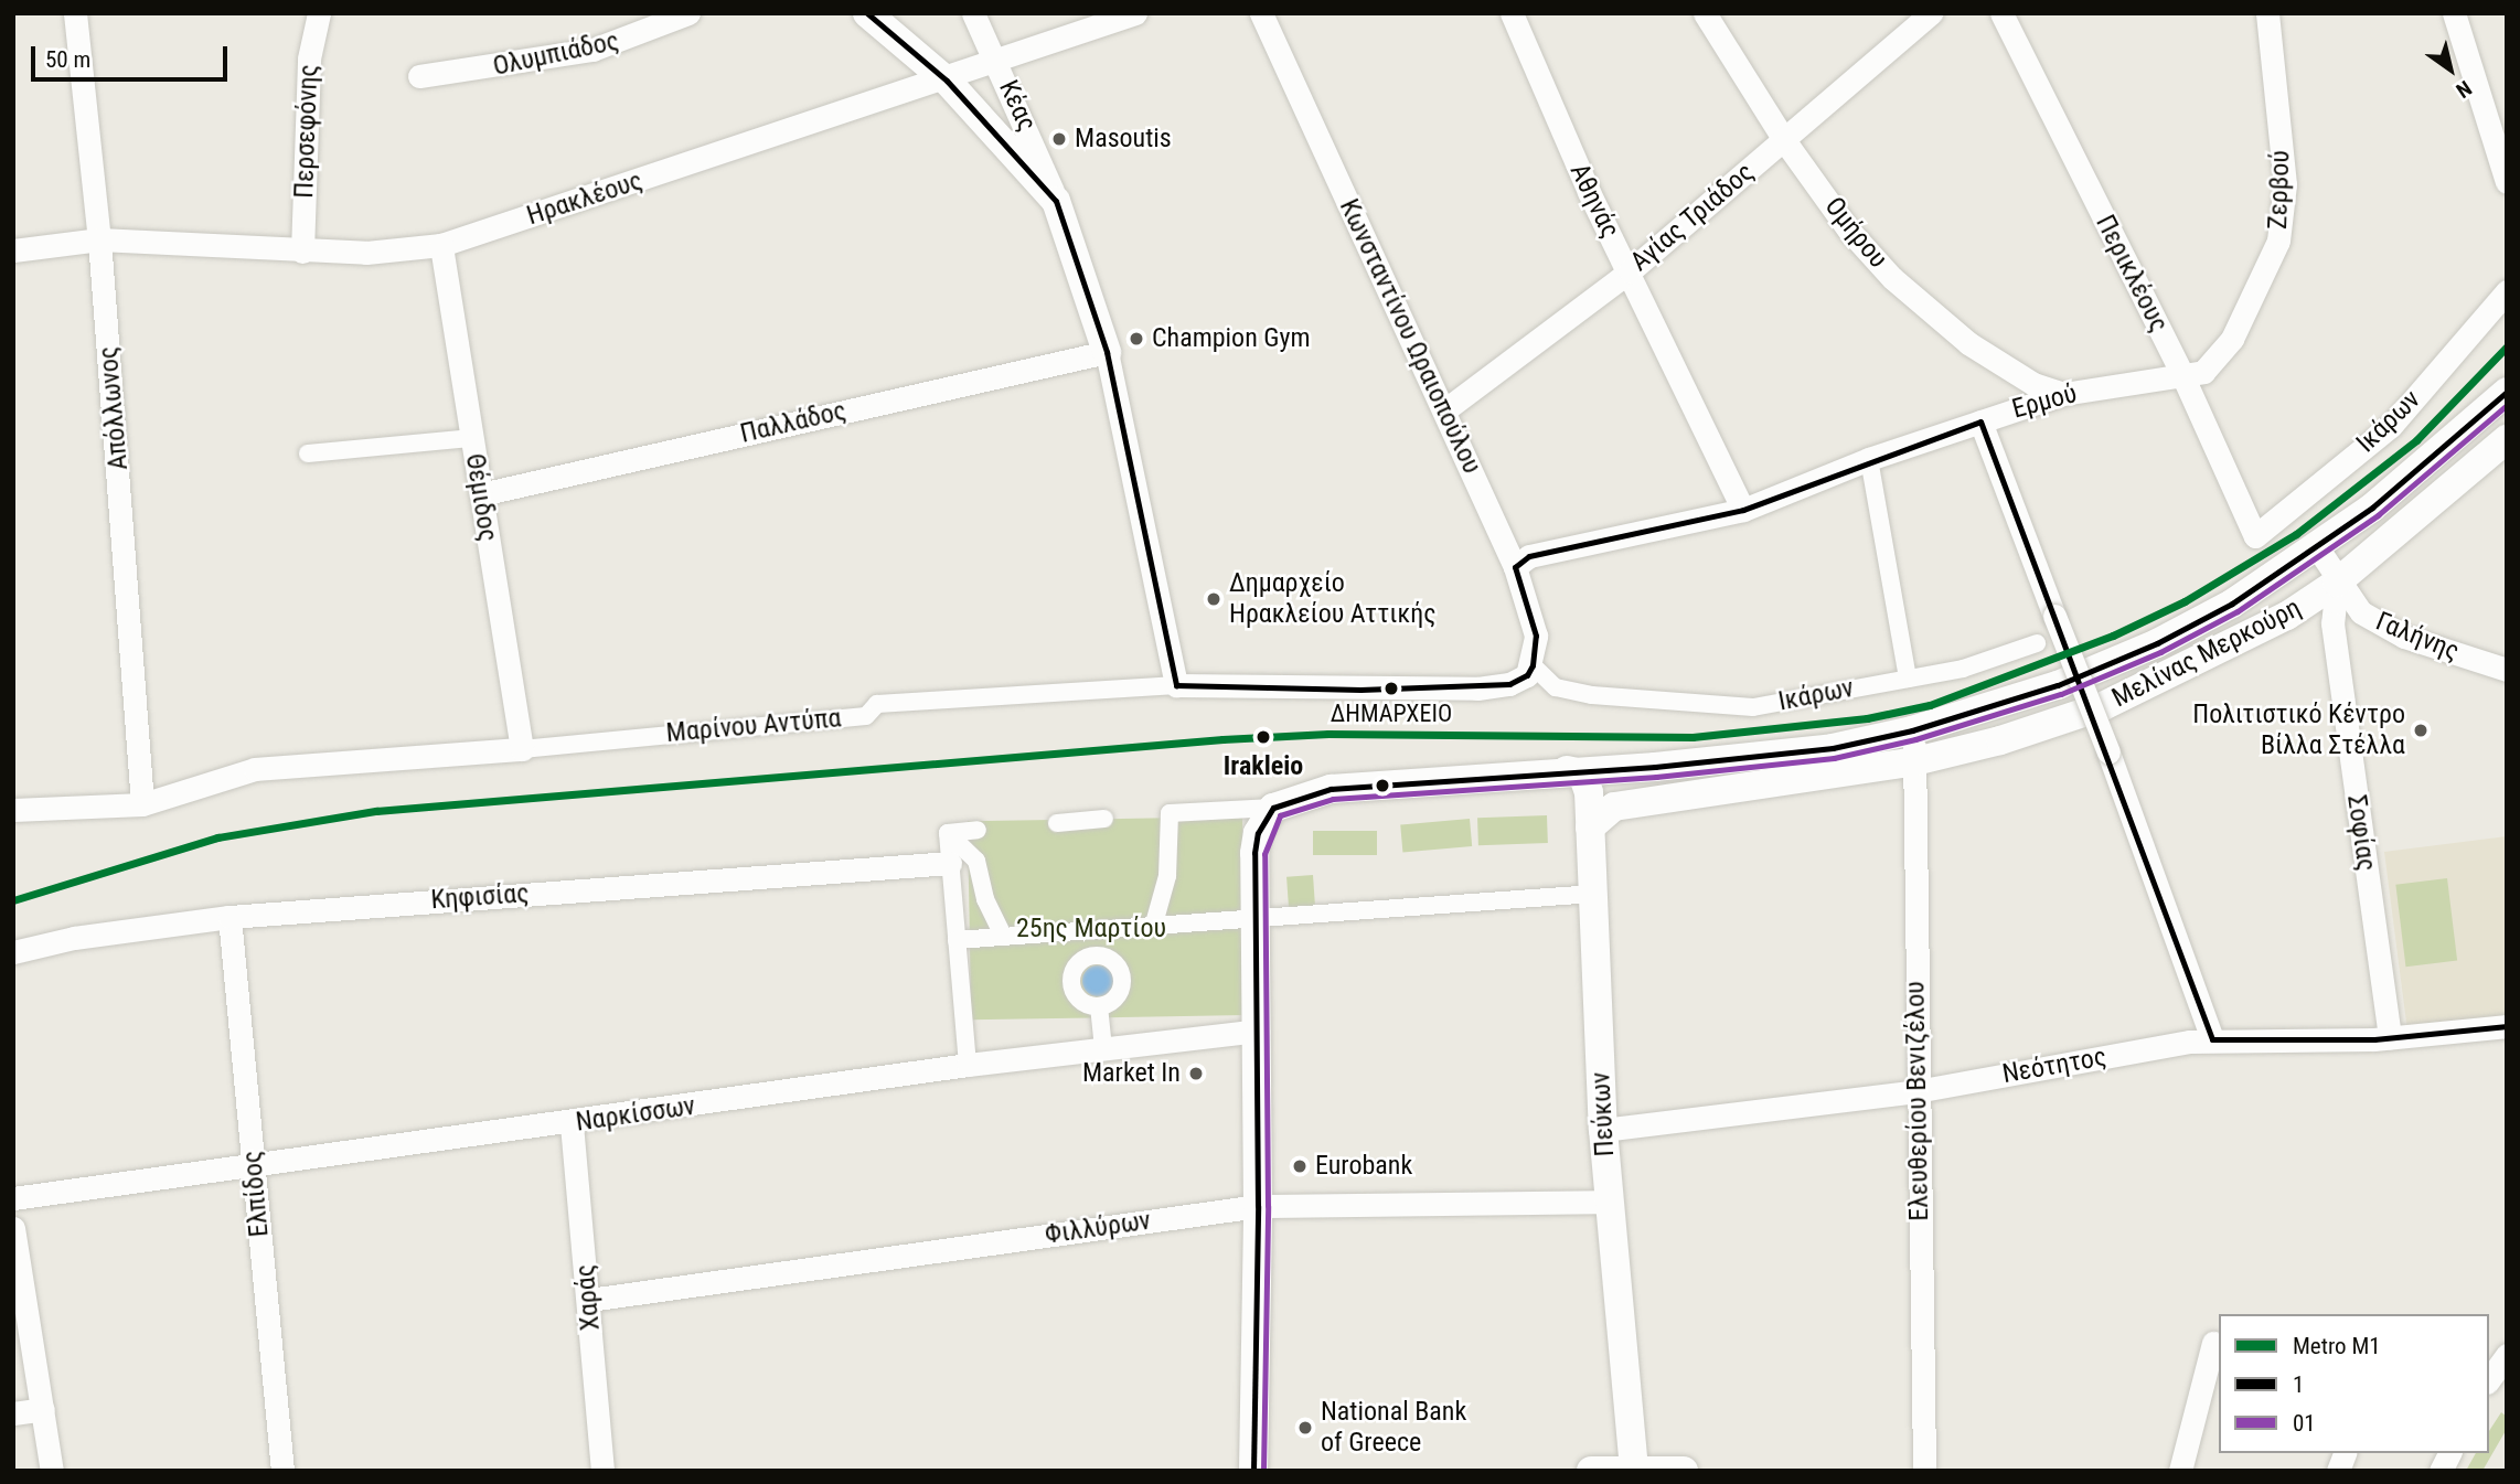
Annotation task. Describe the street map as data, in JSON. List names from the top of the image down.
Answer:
{
  "streets": {
    "street": [
      "Ολυμπιάδος",
      "Κέας",
      "Περσεφόνης",
      "Ζερβού",
      "Ηρακλέους",
      "Αθηνάς",
      "Αγίας Τριάδος",
      "Ομήρου",
      "Περικλέους",
      "Κωνσταντίνου Ωραιοπούλου",
      "Ερμού",
      "Απόλλωνος",
      "Ικάρων",
      "Παλλάδος",
      "Θέμιδος",
      "Γαλήνης",
      "Μελίνας Μερκούρη",
      "Μαρίνου Αντύπα",
      "Σοφίας",
      "Κηφισίας",
      "Νεότητος",
      "Ελευθερίου Βενιζέλου",
      "Ναρκίσσων",
      "Πεύκων",
      "Ελπίδος",
      "Φιλλύρων",
      "Χαράς"
    ]
  },
  "crossings": [
    ["Κέας", "Ηρακλέους"],
    ["Περσεφόνης", "Ηρακλέους"],
    ["Ζερβού", "Περικλέους"],
    ["Ζερβού", "Ερμού"],
    ["Ηρακλέους", "Απόλλωνος"],
    ["Ηρακλέους", "Θέμιδος"],
    ["Αθηνάς", "Αγίας Τριάδος"],
    ["Αθηνάς", "Ερμού"],
    ["Αγίας Τριάδος", "Ομήρου"],
    ["Αγίας Τριάδος", "Κωνσταντίνου Ωραιοπούλου"],
    ["Ομήρου", "Ερμού"],
    ["Περικλέους", "Ερμού"],
    ["Περικλέους", "Ικάρων"],
    ["Κωνσταντίνου Ωραιοπούλου", "Ερμού"],
    ["Κωνσταντίνου Ωραιοπούλου", "Ικάρων"],
    ["Κωνσταντίνου Ωραιοπούλου", "Μαρίνου Αντύπα"],
    ["Απόλλωνος", "Μαρίνου Αντύπα"],
    ["Ικάρων", "Μαρίνου Αντύπα"],
    ["Παλλάδος", "Θέμιδος"],
    ["Θέμιδος", "Μαρίνου Αντύπα"],
    ["Γαλήνης", "Μελίνας Μερκούρη"],
    ["Γαλήνης", "Σοφίας"],
    ["Μελίνας Μερκούρη", "Σοφίας"],
    ["Μελίνας Μερκούρη", "Ελευθερίου Βενιζέλου"],
    ["Μελίνας Μερκούρη", "Πεύκων"],
    ["Σοφίας", "Νεότητος"],
    ["Κηφισίας", "Ελπίδος"],
    ["Νεότητος", "Ελευθερίου Βενιζέλου"],
    ["Νεότητος", "Πεύκων"],
    ["Ναρκίσσων", "Ελπίδος"],
    ["Ναρκίσσων", "Χαράς"],
    ["Πεύκων", "Φιλλύρων"],
    ["Φιλλύρων", "Χαράς"]
  ],
  "parks": ["25ης Μαρτίου"],
  "places": [
    "Masoutis",
    "Champion Gym",
    "Δημαρχείο Ηρακλείου Αττικής",
    "ΔΗΜΑΡΧΕΙΟ",
    "Πολιτιστικό Κέντρο Βίλλα Στέλλα",
    "Irakleio",
    "Market In",
    "Eurobank",
    "National Bank of Greece"
  ],
  "lines": ["transit line 1", "metro line Μ1", "transit line 01"],
  "legend": ["Metro Μ1", "1", "01"],
  "scale_bar": "50 m",
  "north": "bottom right"
}
